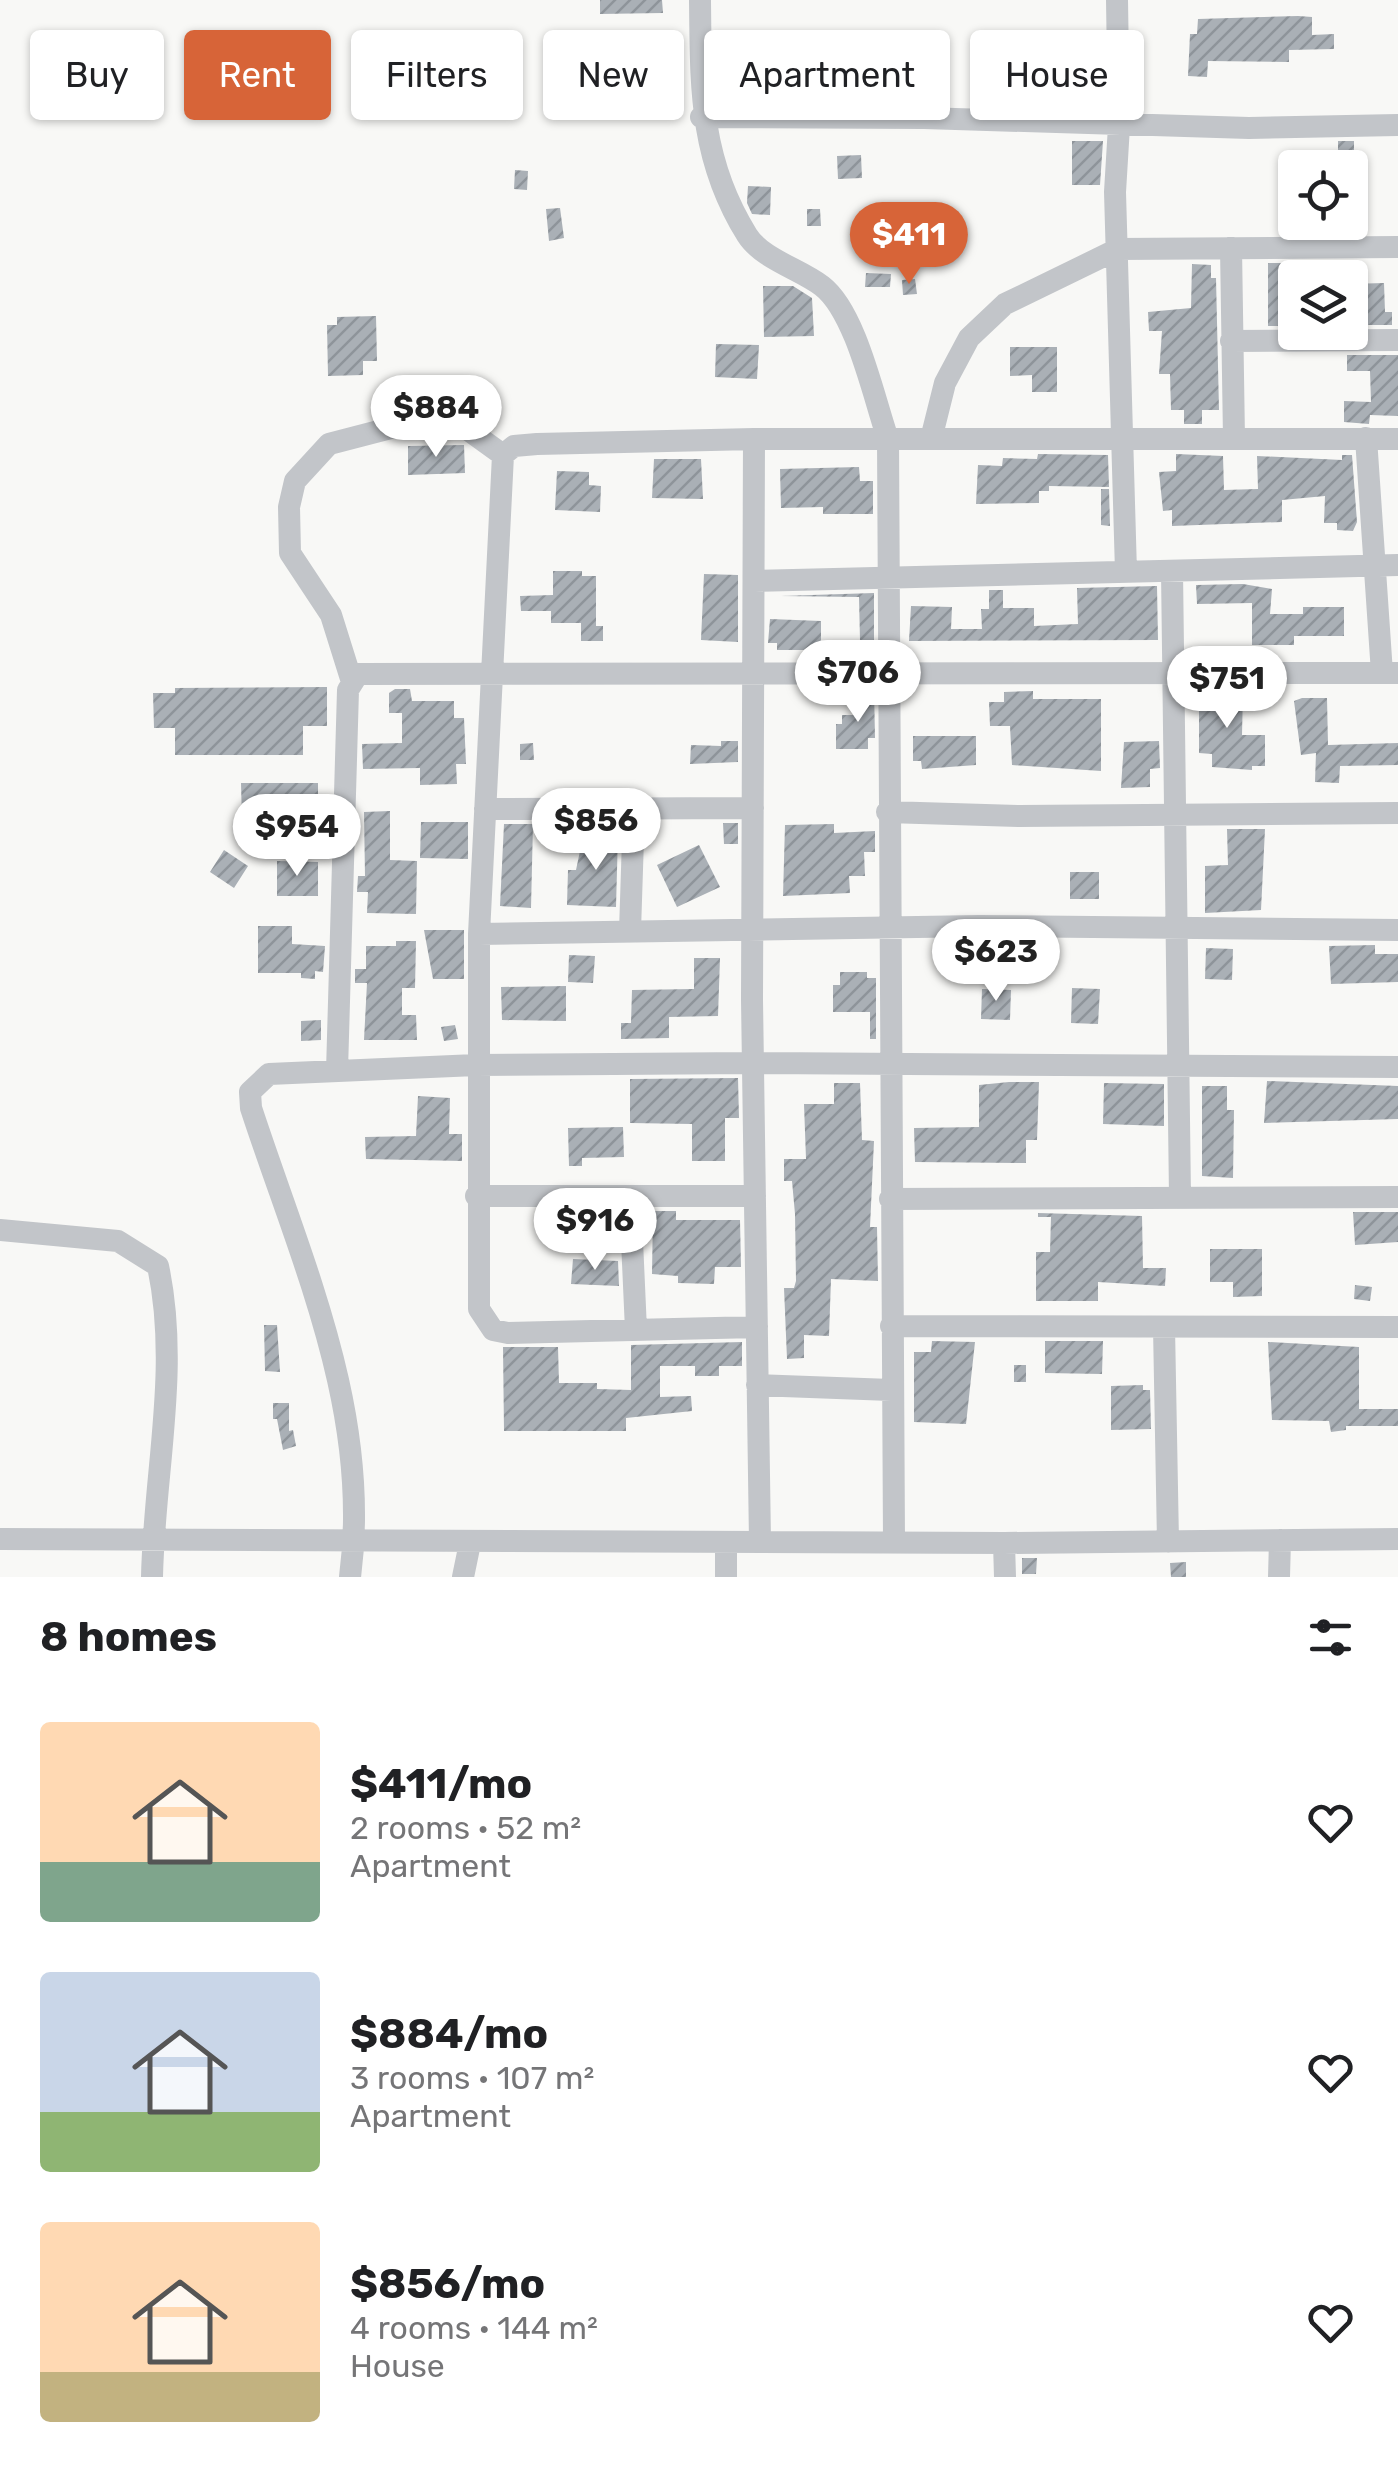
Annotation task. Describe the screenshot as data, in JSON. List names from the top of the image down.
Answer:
{
  "page": {
    "chip": [
      "Buy",
      "Rent",
      "Filters",
      "New",
      "Apartment",
      "House"
    ],
    "price": [
      "$411",
      "$884",
      "$706",
      "$751",
      "$856",
      "$954",
      "$623",
      "$916"
    ],
    "heading": "8 homes",
    "list": [
      {
        "name": "$411/mo",
        "note": "2 rooms · 52 m² · Apartment"
      },
      {
        "name": "$884/mo",
        "note": "3 rooms · 107 m² · Apartment"
      },
      {
        "name": "$856/mo",
        "note": "4 rooms · 144 m² · House"
      }
    ]
  }
}
